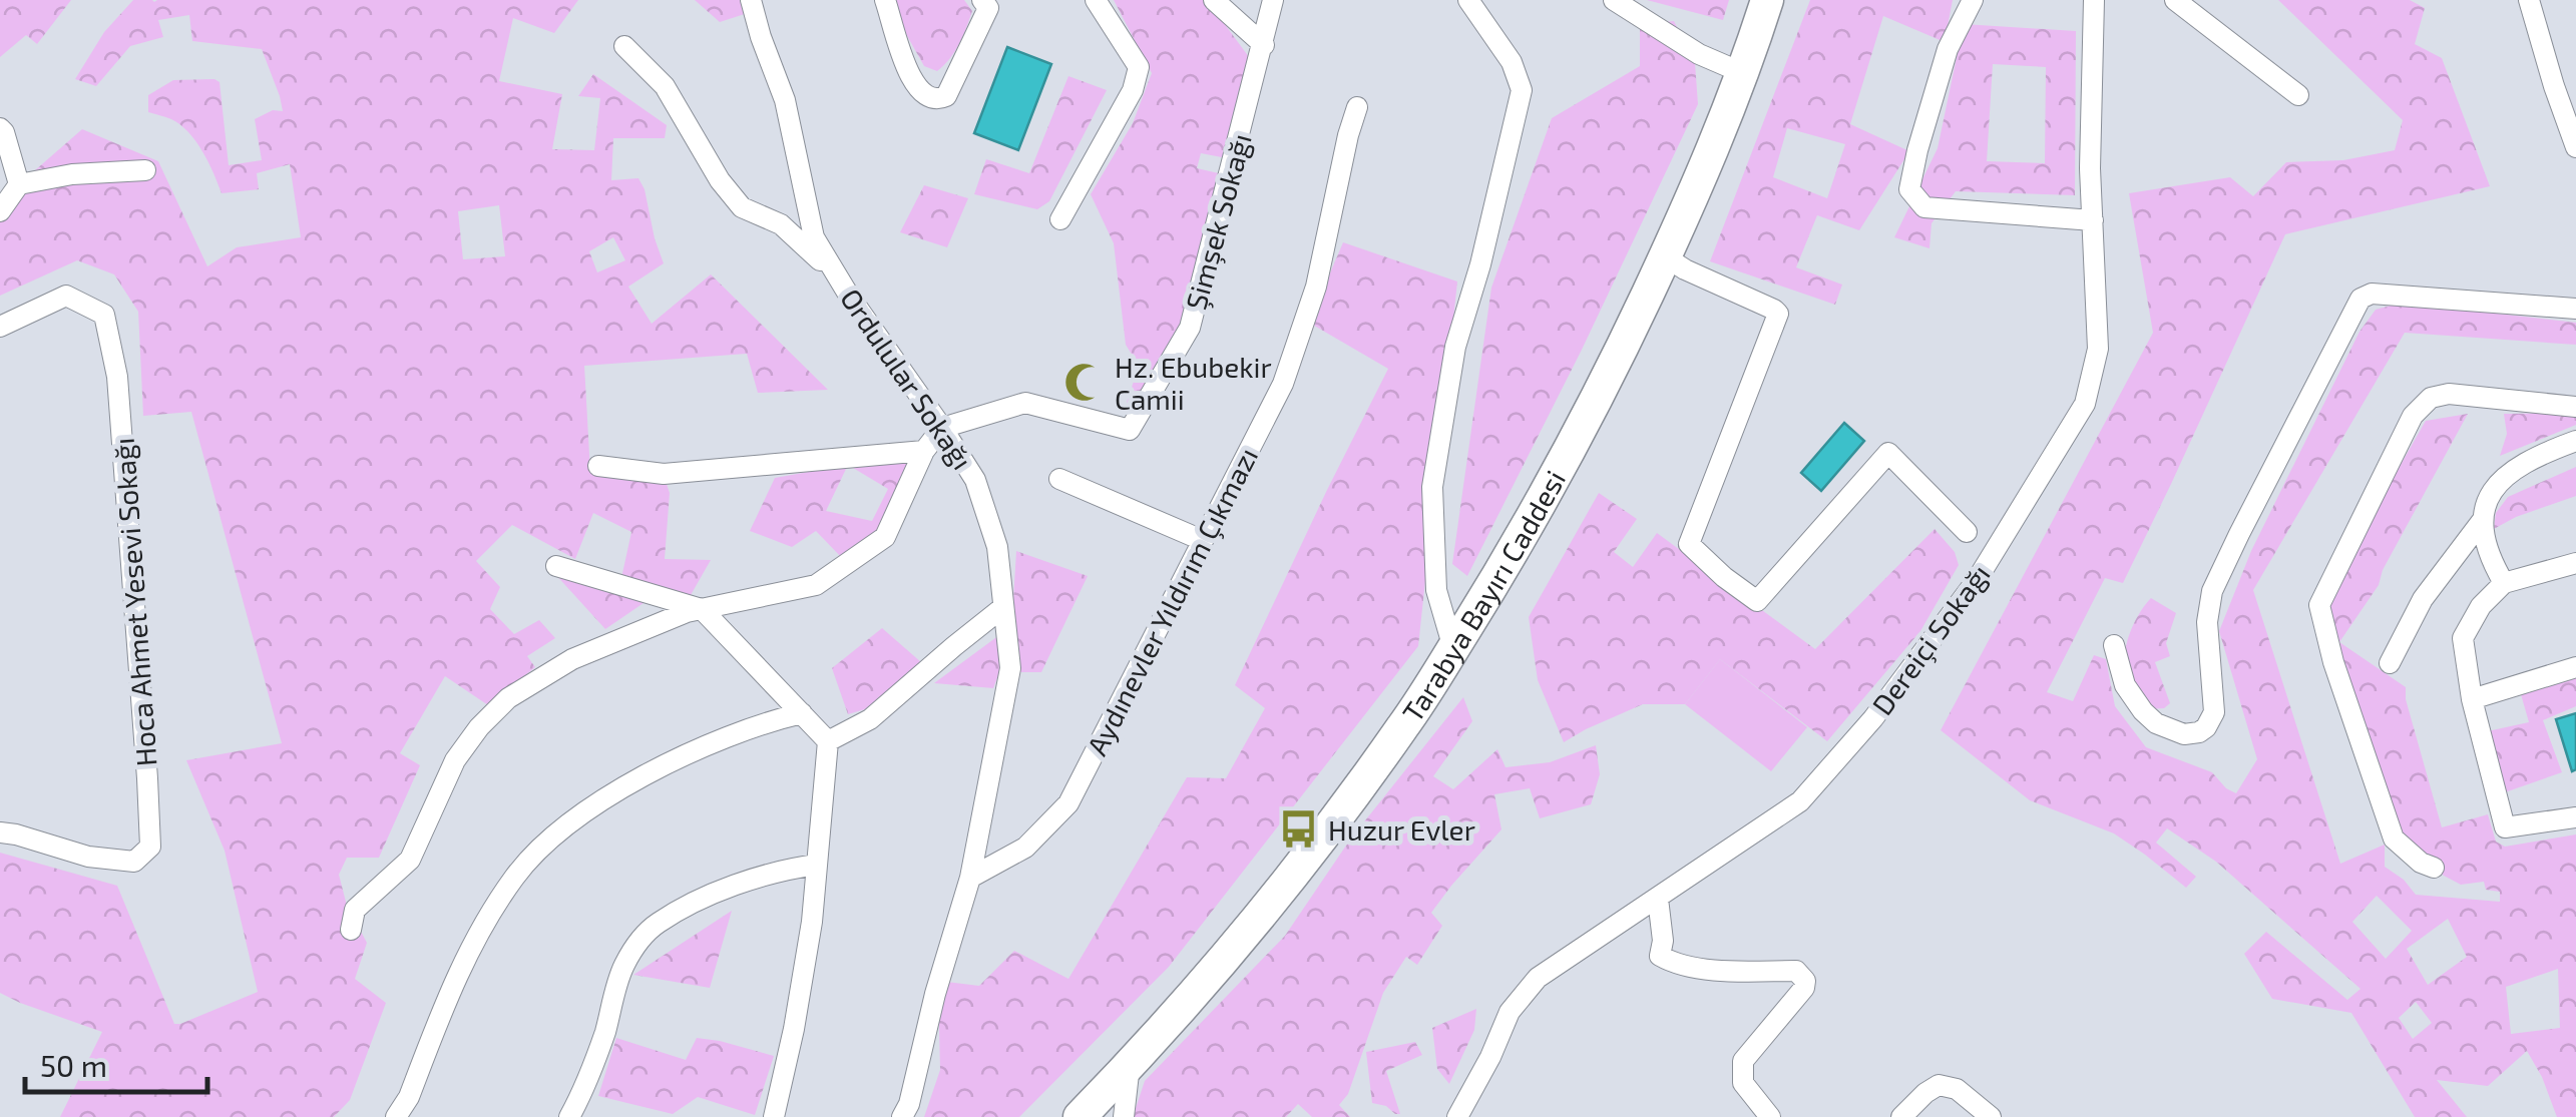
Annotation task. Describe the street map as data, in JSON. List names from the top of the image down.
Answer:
{
  "streets": {
    "main road": ["Tarabya Bayırı Caddesi"],
    "street": [
      "Şimşek Sokağı",
      "Ordulular Sokağı",
      "Aydınevler Yıldırım Çıkmazı",
      "Hoca Ahmet Yesevi Sokağı",
      "Dereiçi Sokağı"
    ]
  },
  "crossings": [
    ["Şimşek Sokağı", "Ordulular Sokağı"],
    ["Ordulular Sokağı", "Aydınevler Yıldırım Çıkmazı"]
  ],
  "places": {
    "mosque": ["Hz. Ebubekir Camii"],
    "bus stop": ["Huzur Evler"]
  },
  "scale_bar": "50 m"
}
